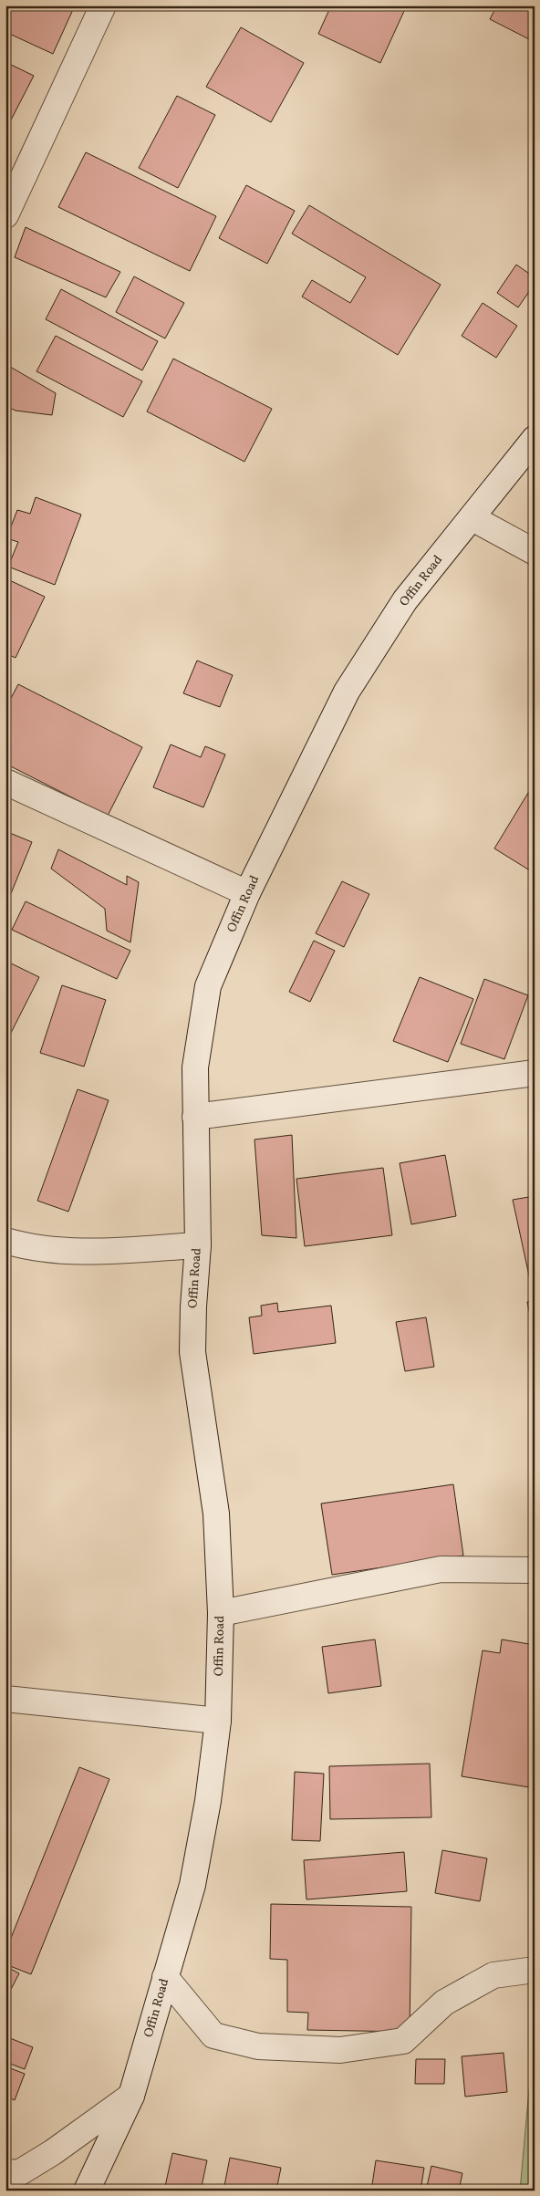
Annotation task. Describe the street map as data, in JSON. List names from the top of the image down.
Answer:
{
  "streets": {
    "street": ["Offin Road"]
  }
}
